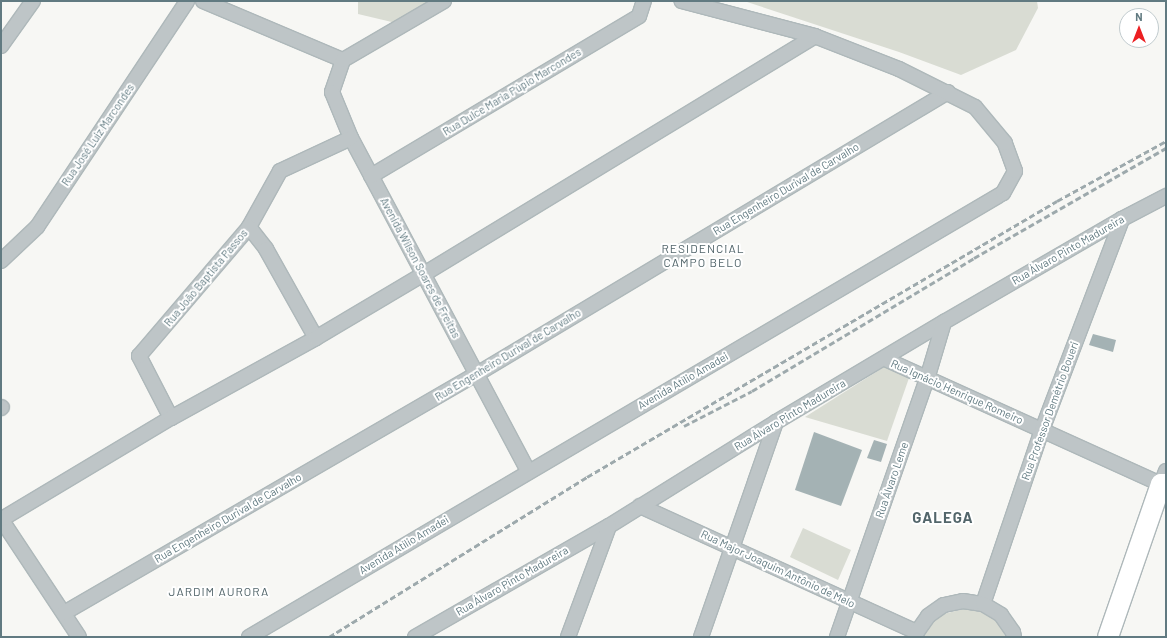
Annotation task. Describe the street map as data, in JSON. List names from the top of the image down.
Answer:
{
  "streets": {
    "street": [
      "Rua Dulce Maria Púpio Marcondes",
      "Rua José Luiz Marcondes",
      "Rua Engenheiro Durival de Carvalho",
      "Rua Álvaro Pinto Madureira",
      "Avenida Wilson Soares de Freitas",
      "Rua João Baptista Passos",
      "Avenida Atílio Amadei",
      "Rua Ignácio Henrique Romeiro",
      "Rua Professor Demétrio Boueri",
      "Rua Álvaro Leme",
      "Rua Major Joaquim Antônio de Melo"
    ]
  },
  "crossings": [
    ["Rua Dulce Maria Púpio Marcondes", "Avenida Wilson Soares de Freitas"],
    ["Rua Engenheiro Durival de Carvalho", "Avenida Wilson Soares de Freitas"],
    ["Rua Engenheiro Durival de Carvalho", "Avenida Atílio Amadei"],
    ["Rua Álvaro Pinto Madureira", "Rua Ignácio Henrique Romeiro"],
    ["Rua Álvaro Pinto Madureira", "Rua Professor Demétrio Boueri"],
    ["Rua Álvaro Pinto Madureira", "Rua Álvaro Leme"],
    ["Rua Álvaro Pinto Madureira", "Rua Major Joaquim Antônio de Melo"],
    ["Avenida Wilson Soares de Freitas", "Avenida Atílio Amadei"],
    ["Rua Ignácio Henrique Romeiro", "Rua Professor Demétrio Boueri"],
    ["Rua Ignácio Henrique Romeiro", "Rua Álvaro Leme"],
    ["Rua Álvaro Leme", "Rua Major Joaquim Antônio de Melo"]
  ],
  "districts": ["RESIDENCIAL CAMPO BELO", "GALEGA", "JARDIM AURORA"],
  "north": "top"
}
